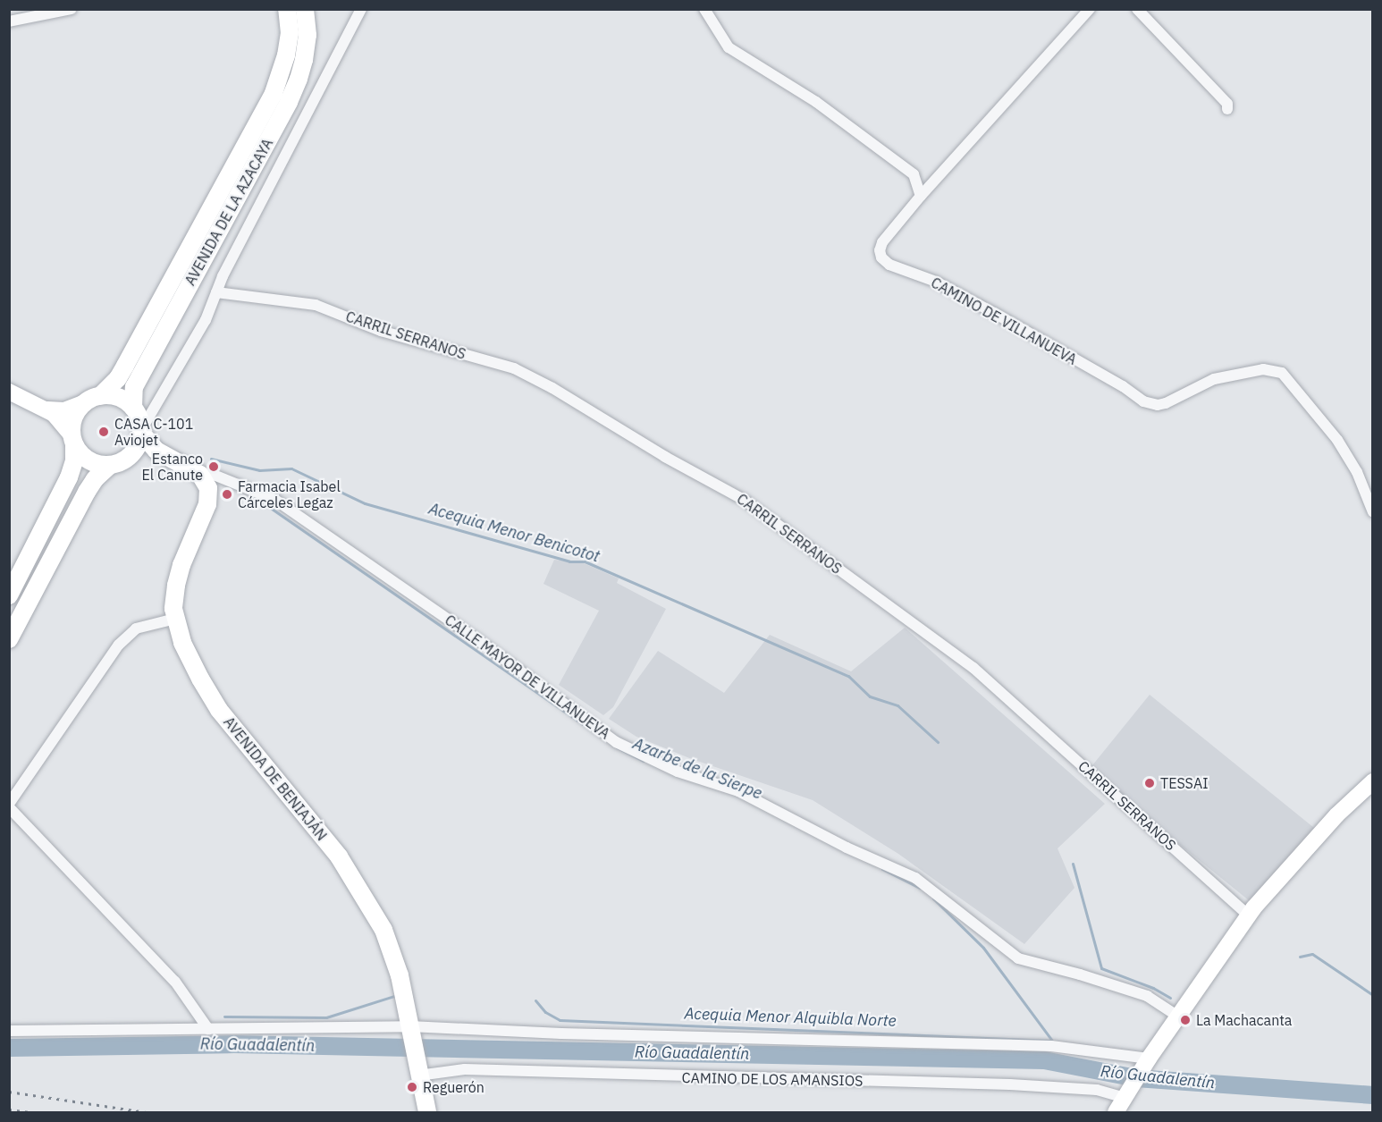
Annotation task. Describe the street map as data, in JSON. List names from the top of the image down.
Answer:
{
  "streets": {
    "main road": ["AVENIDA DE LA AZACAYA", "AVENIDA DE BENIAJÁN"],
    "street": [
      "CAMINO DE VILLANUEVA",
      "CARRIL SERRANOS",
      "CALLE MAYOR DE VILLANUEVA",
      "CAMINO DE LOS AMANSIOS"
    ]
  },
  "crossings": [
    ["CALLE MAYOR DE VILLANUEVA", "AVENIDA DE BENIAJÁN"],
    ["AVENIDA DE BENIAJÁN", "CAMINO DE LOS AMANSIOS"]
  ],
  "water": [
    "Acequia Menor Benicotot",
    "Azarbe de la Sierpe",
    "Acequia Menor Alquibla Norte",
    "Río Guadalentín"
  ],
  "places": [
    "CASA C-101 Aviojet",
    "Estanco El Canute",
    "Farmacia Isabel Cárceles Legaz",
    "TESSAI",
    "La Machacanta",
    "Reguerón"
  ]
}
